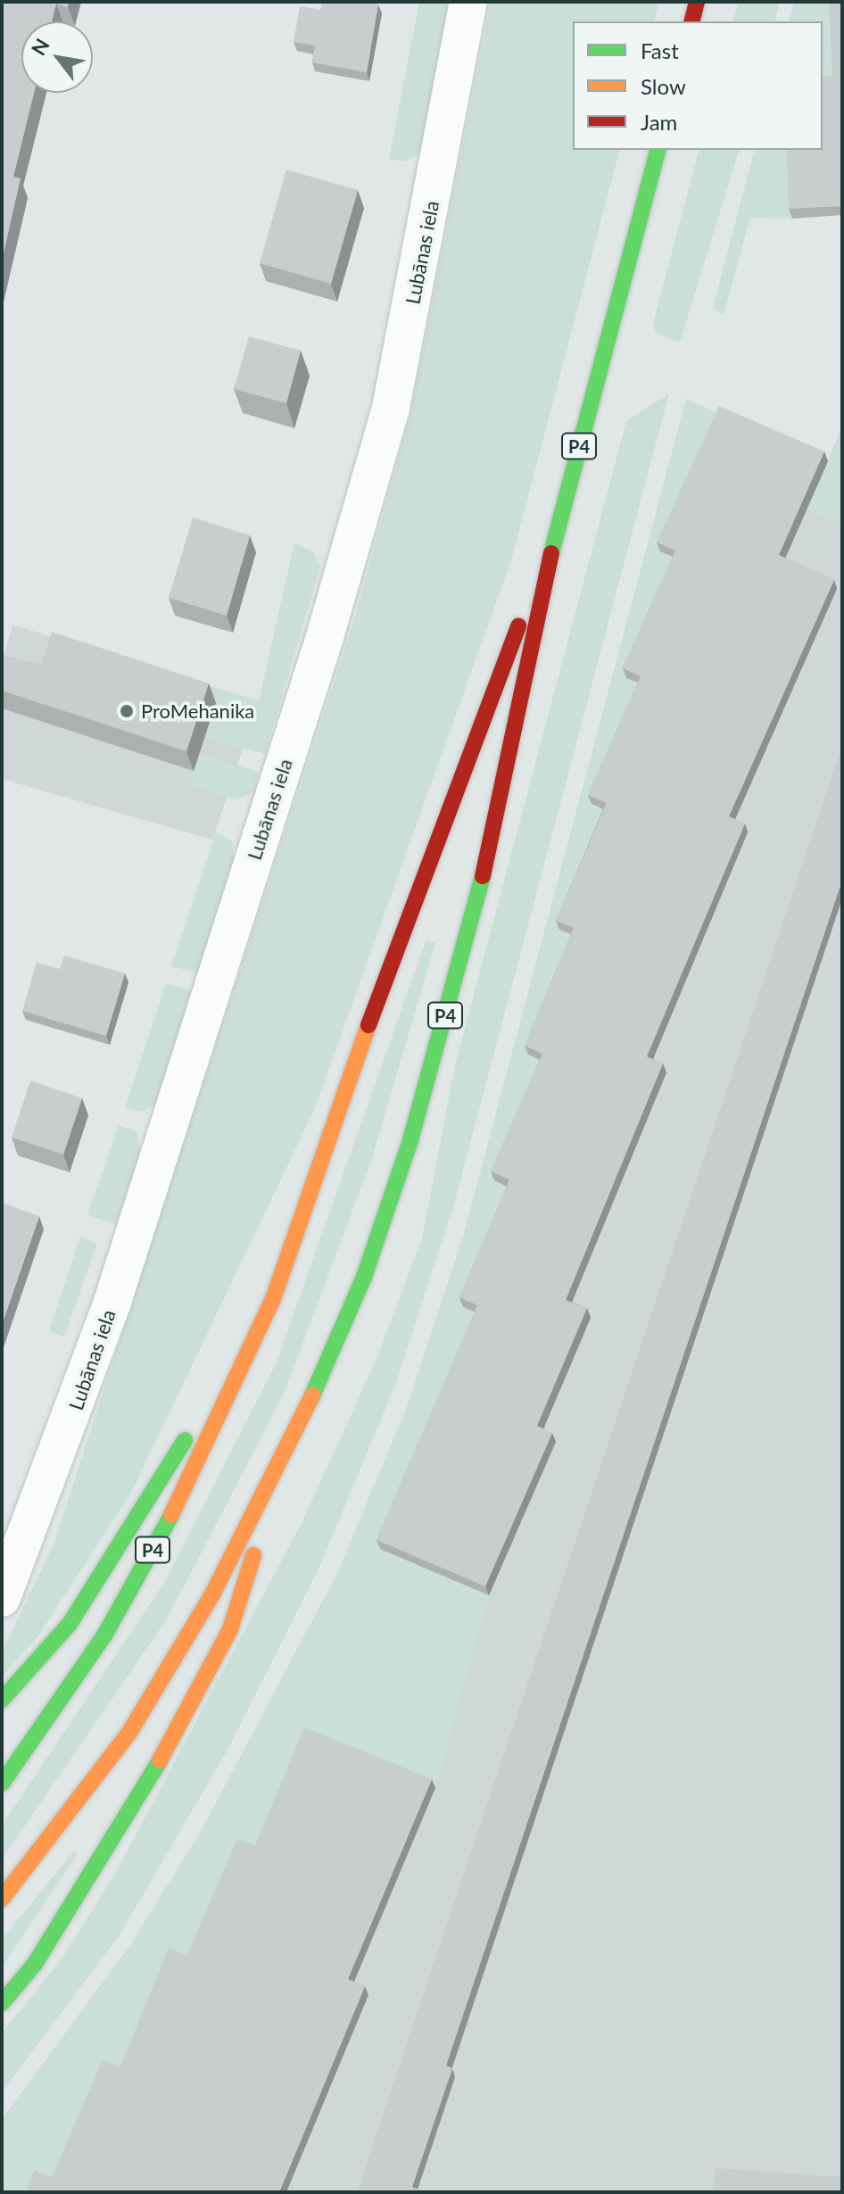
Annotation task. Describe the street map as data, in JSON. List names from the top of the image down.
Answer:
{
  "streets": {
    "main road": ["P4"],
    "street": ["Lubānas iela"]
  },
  "places": ["ProMehanika"],
  "legend": ["Fast", "Slow", "Jam"],
  "north": "top left"
}
